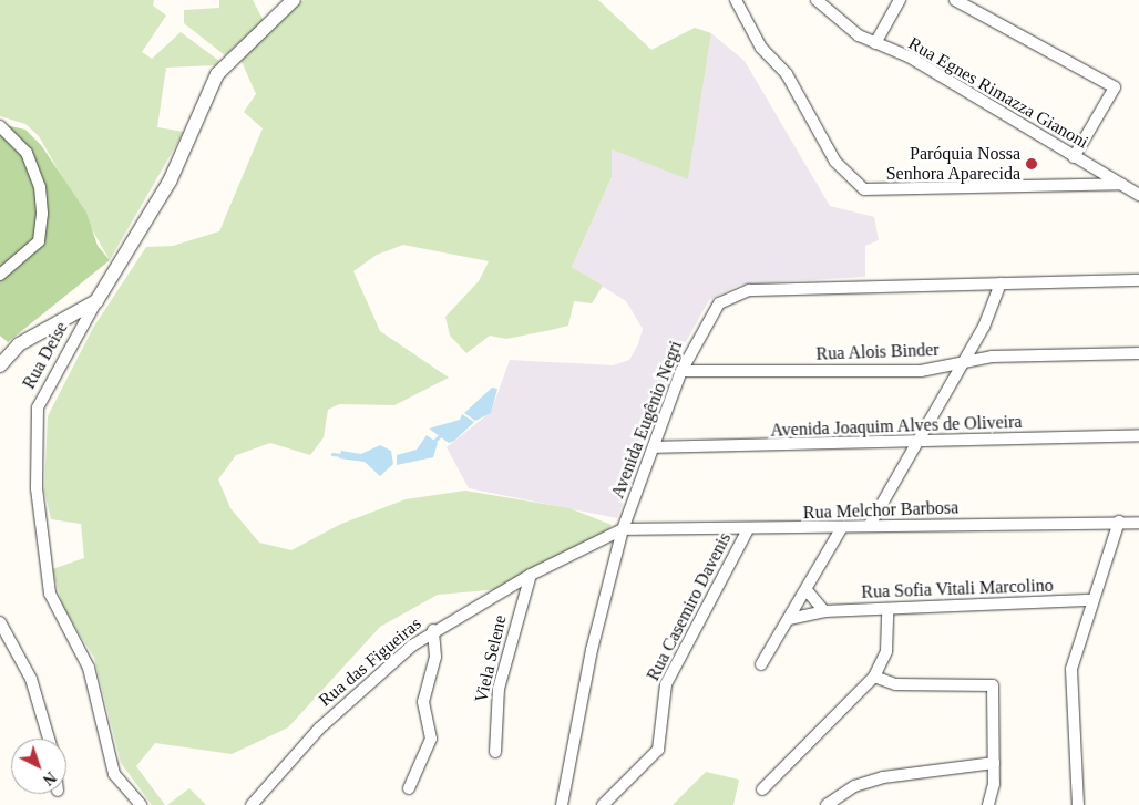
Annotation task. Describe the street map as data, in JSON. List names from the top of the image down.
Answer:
{
  "streets": {
    "street": [
      "Rua Egnes Rimazza Gianoni",
      "Rua Alois Binder",
      "Rua Deise",
      "Avenida Eugênio Negri",
      "Avenida Joaquim Alves de Oliveira",
      "Rua Melchor Barbosa",
      "Rua Sofia Vitali Marcolino",
      "Rua Casemiro Davenis",
      "Viela Selene",
      "Rua das Figueiras"
    ]
  },
  "crossings": [
    ["Rua Alois Binder", "Avenida Eugênio Negri"],
    ["Avenida Eugênio Negri", "Avenida Joaquim Alves de Oliveira"],
    ["Avenida Eugênio Negri", "Rua Melchor Barbosa"],
    ["Avenida Eugênio Negri", "Rua das Figueiras"],
    ["Rua Melchor Barbosa", "Rua Casemiro Davenis"],
    ["Rua Melchor Barbosa", "Rua das Figueiras"],
    ["Viela Selene", "Rua das Figueiras"]
  ],
  "places": ["Paróquia Nossa Senhora Aparecida"],
  "north": "bottom right"
}
